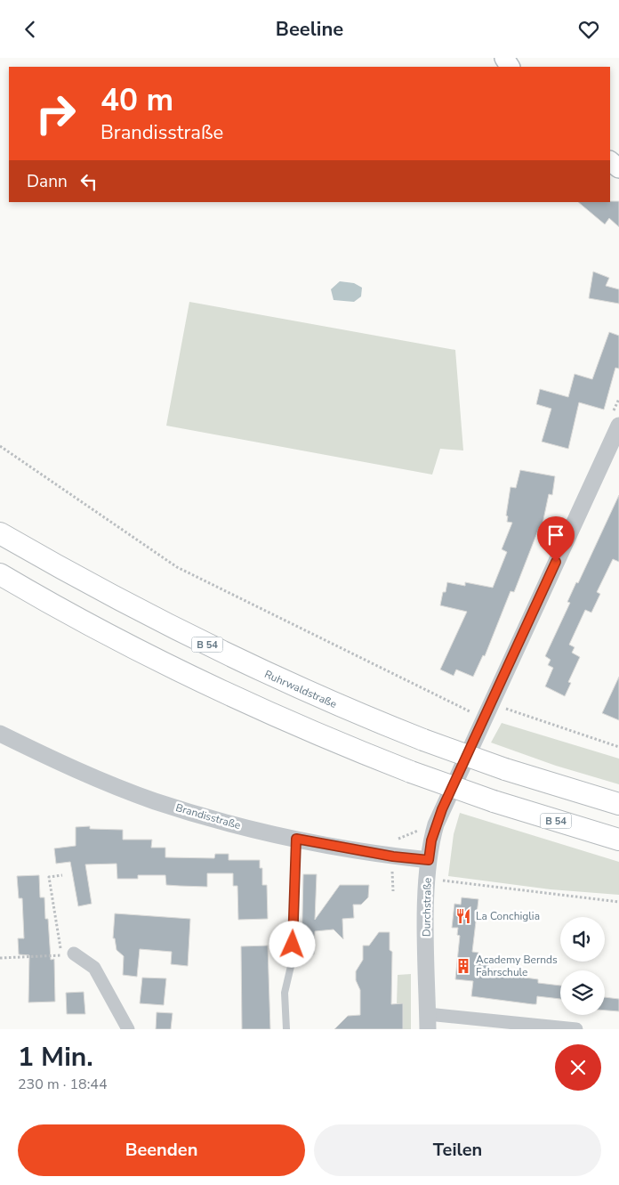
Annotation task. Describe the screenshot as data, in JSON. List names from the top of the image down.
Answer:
{
  "streets": {
    "highway": ["B 54", "Ruhrwaldstraße"],
    "street": ["Brandisstraße", "Durchstraße"]
  },
  "crossings": [
    ["Brandisstraße", "Durchstraße"]
  ],
  "places": {
    "restaurant": ["La Conchiglia"],
    "building": ["Academy Bernds Fahrschule"]
  },
  "page": {
    "header": "Beeline",
    "turn": ["40 m", "Brandisstraße"],
    "then": "Dann",
    "heading": ["1 Min.", "230 m · 18:44"],
    "buttons": ["Beenden", "Teilen"]
  }
}
